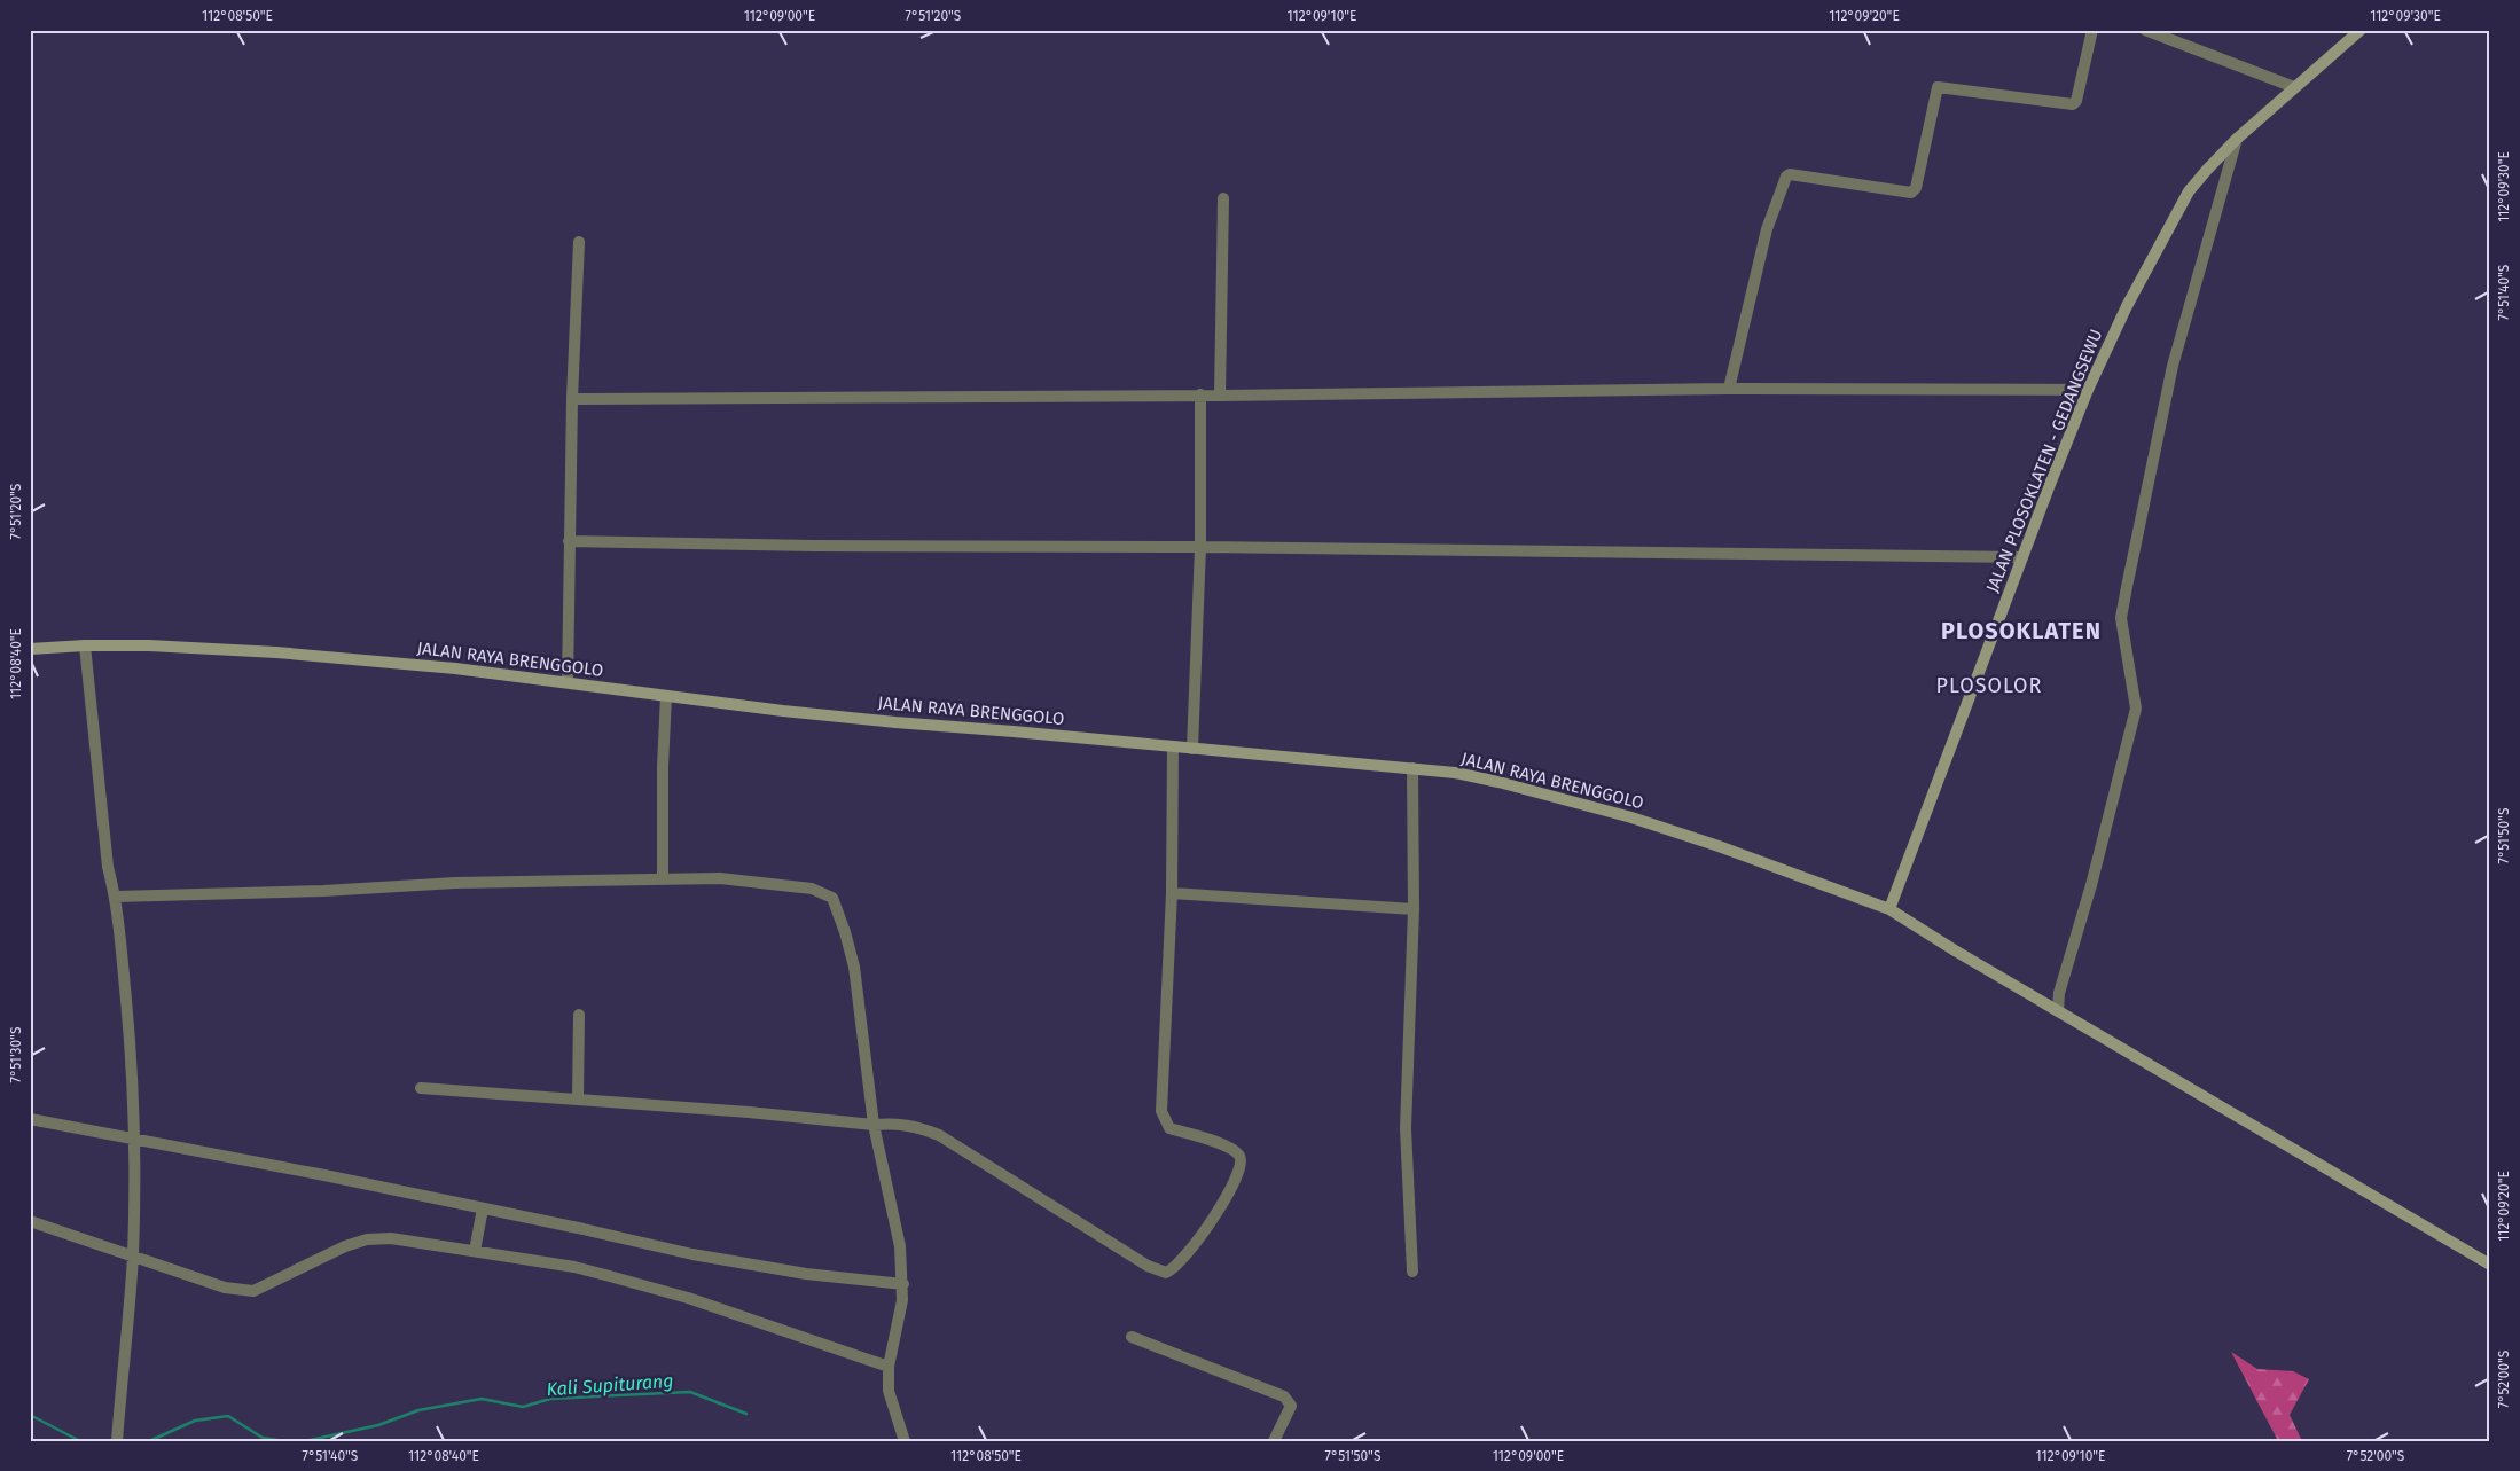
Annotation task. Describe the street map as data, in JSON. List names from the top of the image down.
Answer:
{
  "streets": {
    "main road": ["JALAN PLOSOKLATEN - GEDANGSEWU", "JALAN RAYA BRENGGOLO"]
  },
  "crossings": [
    ["JALAN PLOSOKLATEN - GEDANGSEWU", "JALAN RAYA BRENGGOLO"]
  ],
  "districts": ["PLOSOKLATEN", "PLOSOLOR"],
  "water": ["Kali Supiturang"],
  "coordinates": [
    "112°08'50\"E",
    "112°09'00\"E",
    "7°51'20\"S",
    "112°09'10\"E",
    "112°09'20\"E",
    "112°09'30\"E",
    "7°51'40\"S",
    "112°08'40\"E",
    "7°51'50\"S",
    "7°51'30\"S",
    "7°52'00\"S"
  ]
}
